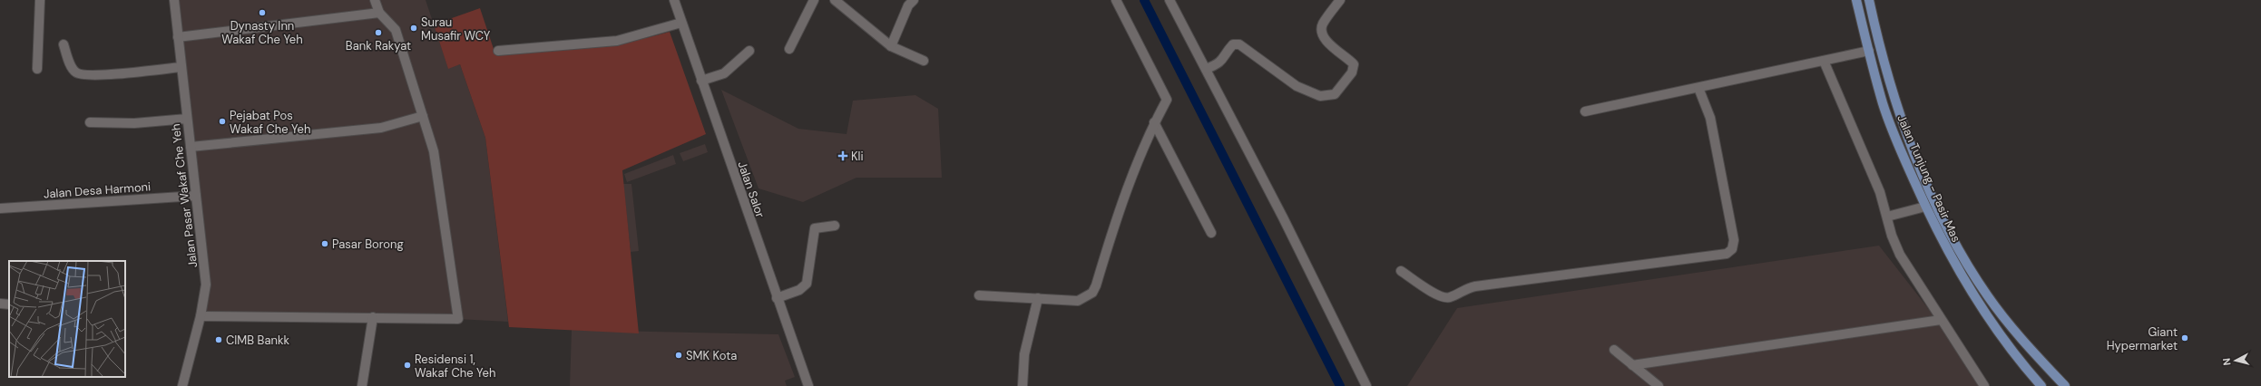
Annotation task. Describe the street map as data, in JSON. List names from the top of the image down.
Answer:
{
  "streets": {
    "main road": ["Jalan Tunjung - Pasir Mas"],
    "street": ["Jalan Salor", "Jalan Desa Harmoni", "Jalan Pasar Wakaf Che Yeh"]
  },
  "crossings": [
    ["Jalan Desa Harmoni", "Jalan Pasar Wakaf Che Yeh"]
  ],
  "places": {
    "other": [
      "Dynasty Inn Wakaf Che Yeh",
      "Surau Musafir WCY",
      "Bank Rakyat",
      "Pejabat Pos Wakaf Che Yeh",
      "Pasar Borong",
      "Giant Hypermarket",
      "CIMB Bankk",
      "SMK Kota",
      "Residensi 1, Wakaf Che Yeh"
    ],
    "health": ["Kli"]
  },
  "north": "left"
}
